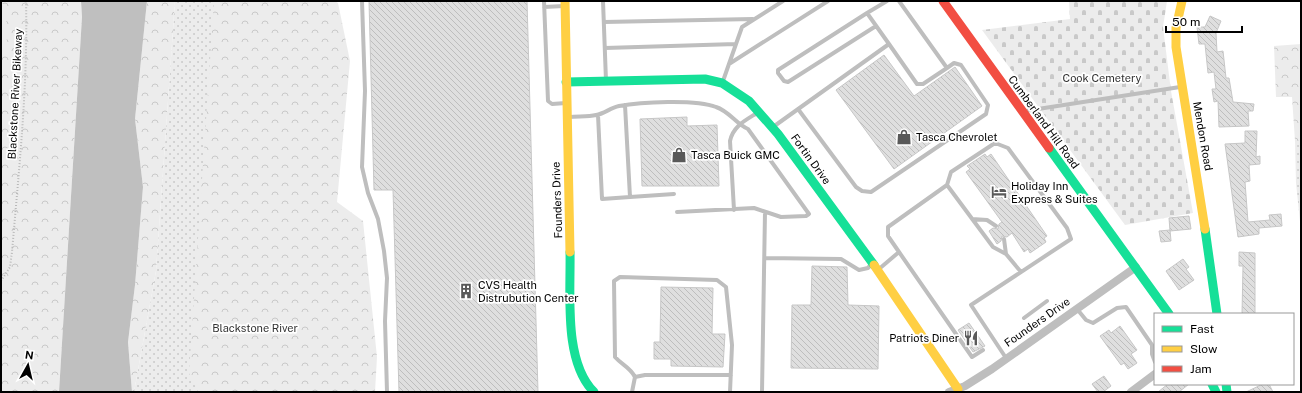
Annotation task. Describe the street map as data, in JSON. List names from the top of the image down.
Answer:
{
  "streets": {
    "street": [
      "Cumberland Hill Road",
      "Mendon Road",
      "Fortin Drive",
      "Founders Drive"
    ],
    "path": ["Blackstone River Bikeway"]
  },
  "crossings": [
    ["Cumberland Hill Road", "Founders Drive"],
    ["Fortin Drive", "Founders Drive"]
  ],
  "parks": ["Cook Cemetery", "Blackstone River"],
  "places": {
    "shop": ["Tasca Chevrolet", "Tasca Buick GMC"],
    "hotel": ["Holiday Inn Express & Suites"],
    "building": ["CVS Health Distrubution Center"],
    "restaurant": ["Patriots Diner"]
  },
  "legend": ["Fast", "Slow", "Jam"],
  "scale_bar": "50 m",
  "north": "top"
}
